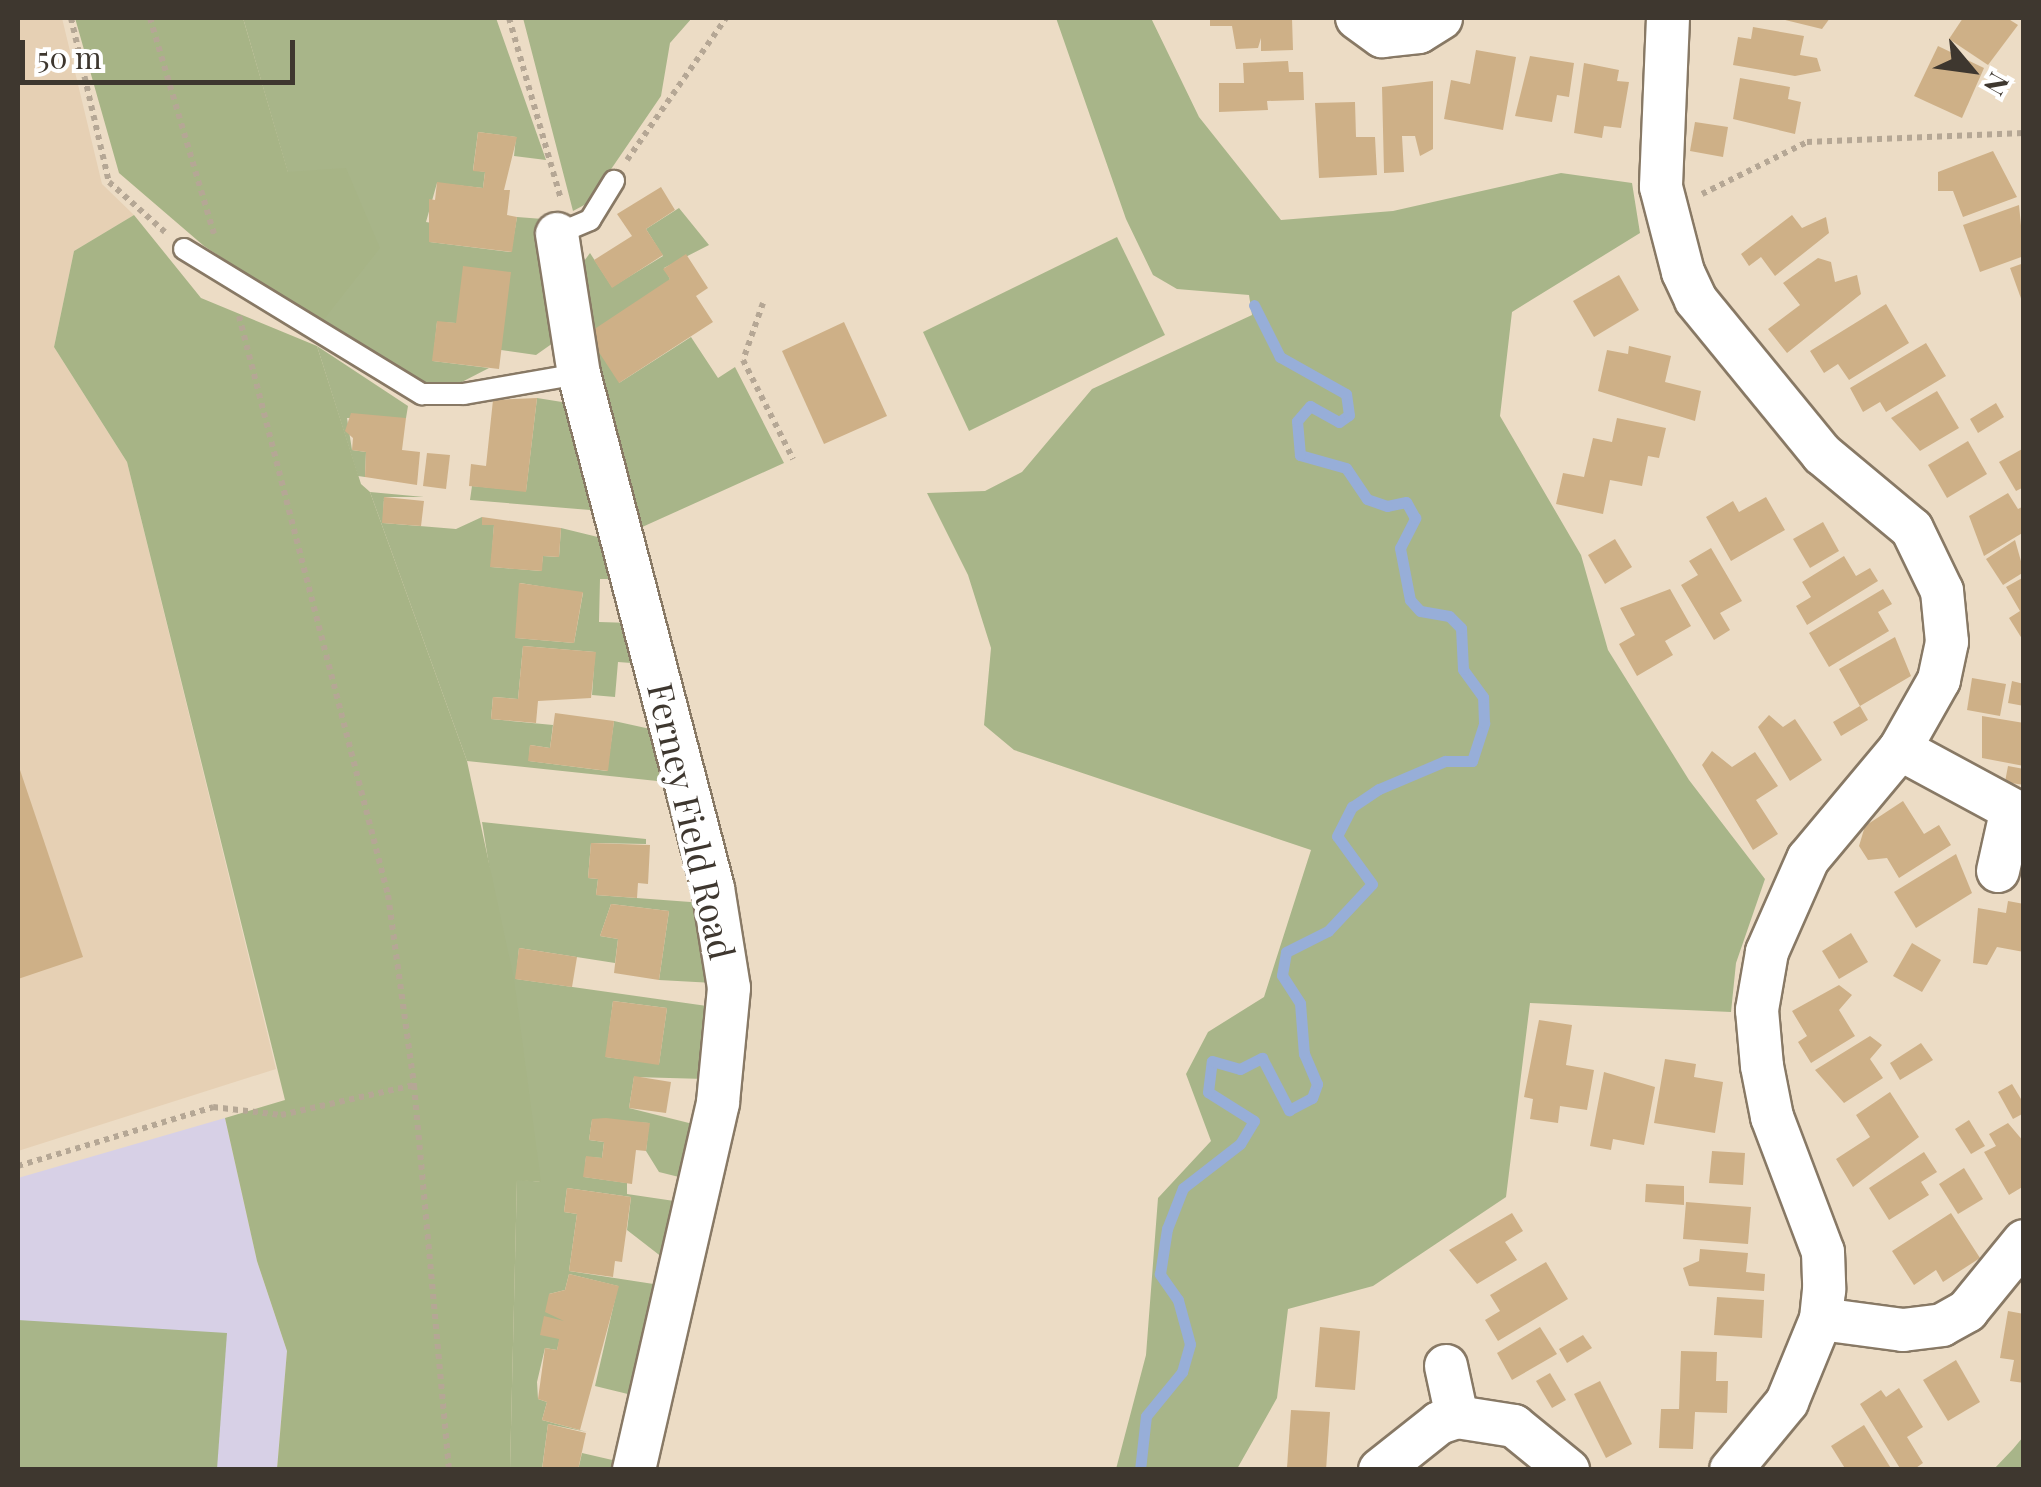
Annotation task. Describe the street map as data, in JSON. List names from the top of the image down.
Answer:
{
  "streets": {
    "street": ["Ferney Field Road"]
  },
  "scale_bar": "50 m",
  "north": "bottom right"
}
